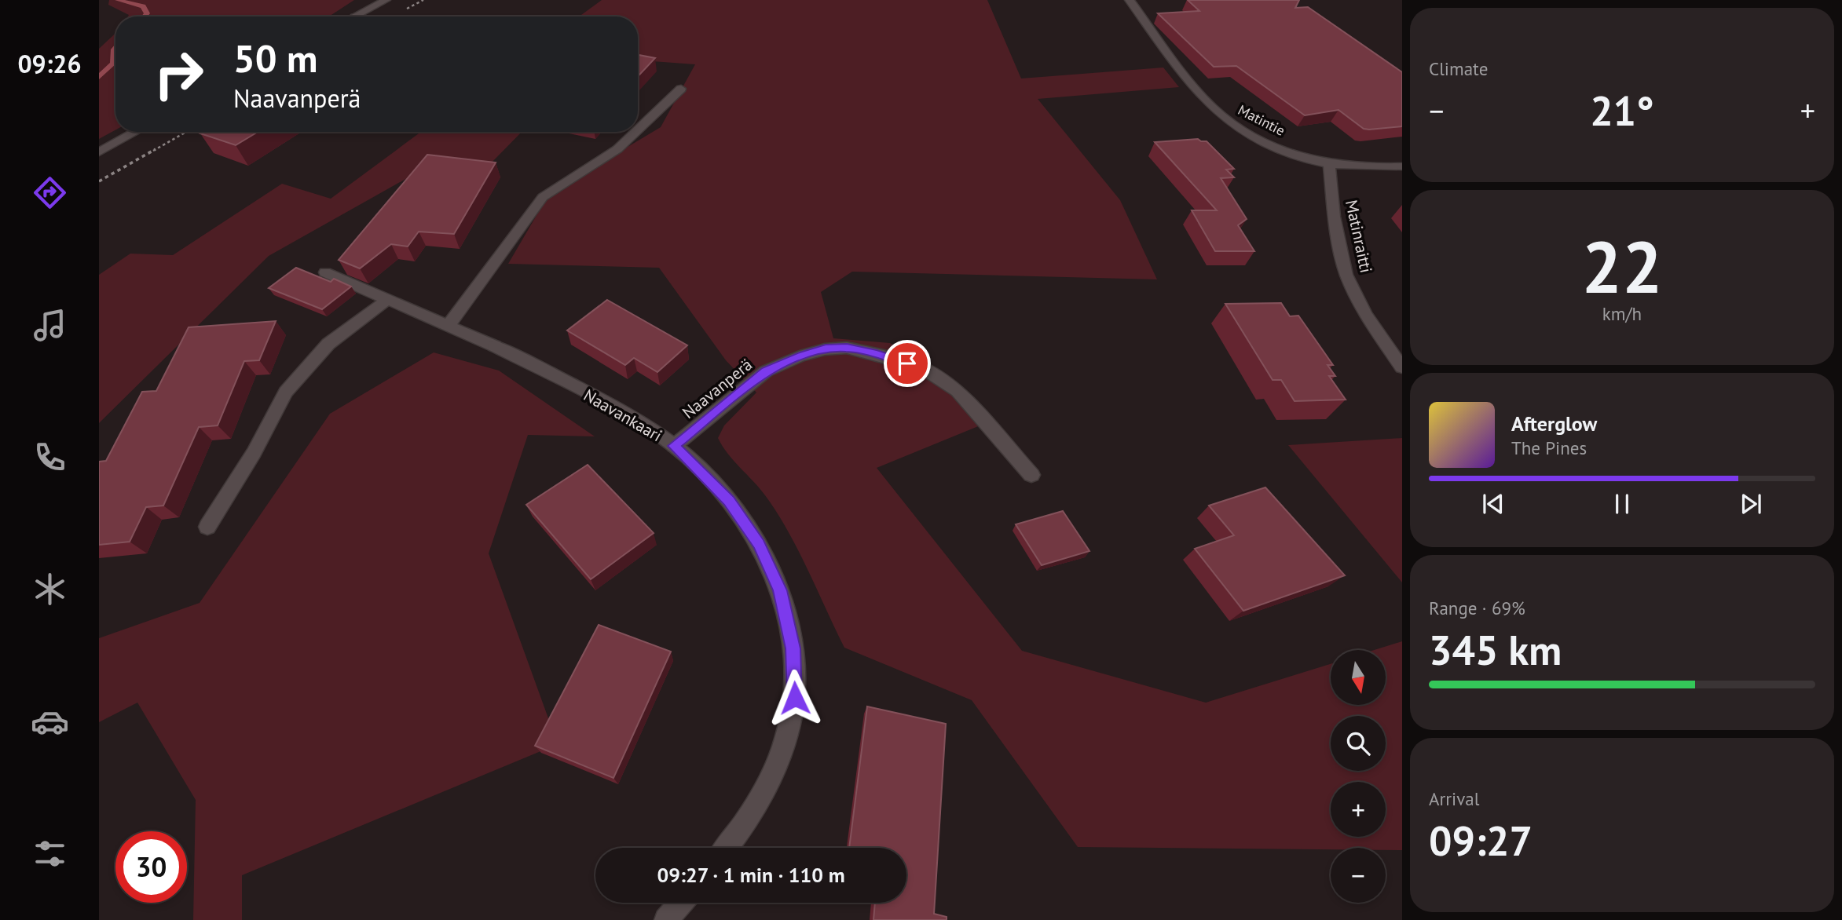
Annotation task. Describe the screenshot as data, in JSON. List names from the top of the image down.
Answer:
{
  "streets": {
    "street": [
      "Matintie",
      "Matinraitti",
      "Naavanperä",
      "Naavankaari"
    ]
  },
  "crossings": [
    ["Matintie", "Matinraitti"],
    ["Naavanperä", "Naavankaari"]
  ],
  "north": "bottom",
  "page": {
    "tabs": "09:26",
    "tile": [
      "Climate",
      ["22", "km/h"],
      ["Range · 69%", "345 km"],
      ["Arrival", "09:27"]
    ],
    "turn": ["50 m", "Naavanperä"],
    "heat": ["−", "21°", "+"],
    "song": ["Afterglow", "The Pines"],
    "map_buttons": ["+", "−"],
    "limit": "30",
    "trip": "09:27 · 1 min · 110 m"
  }
}
